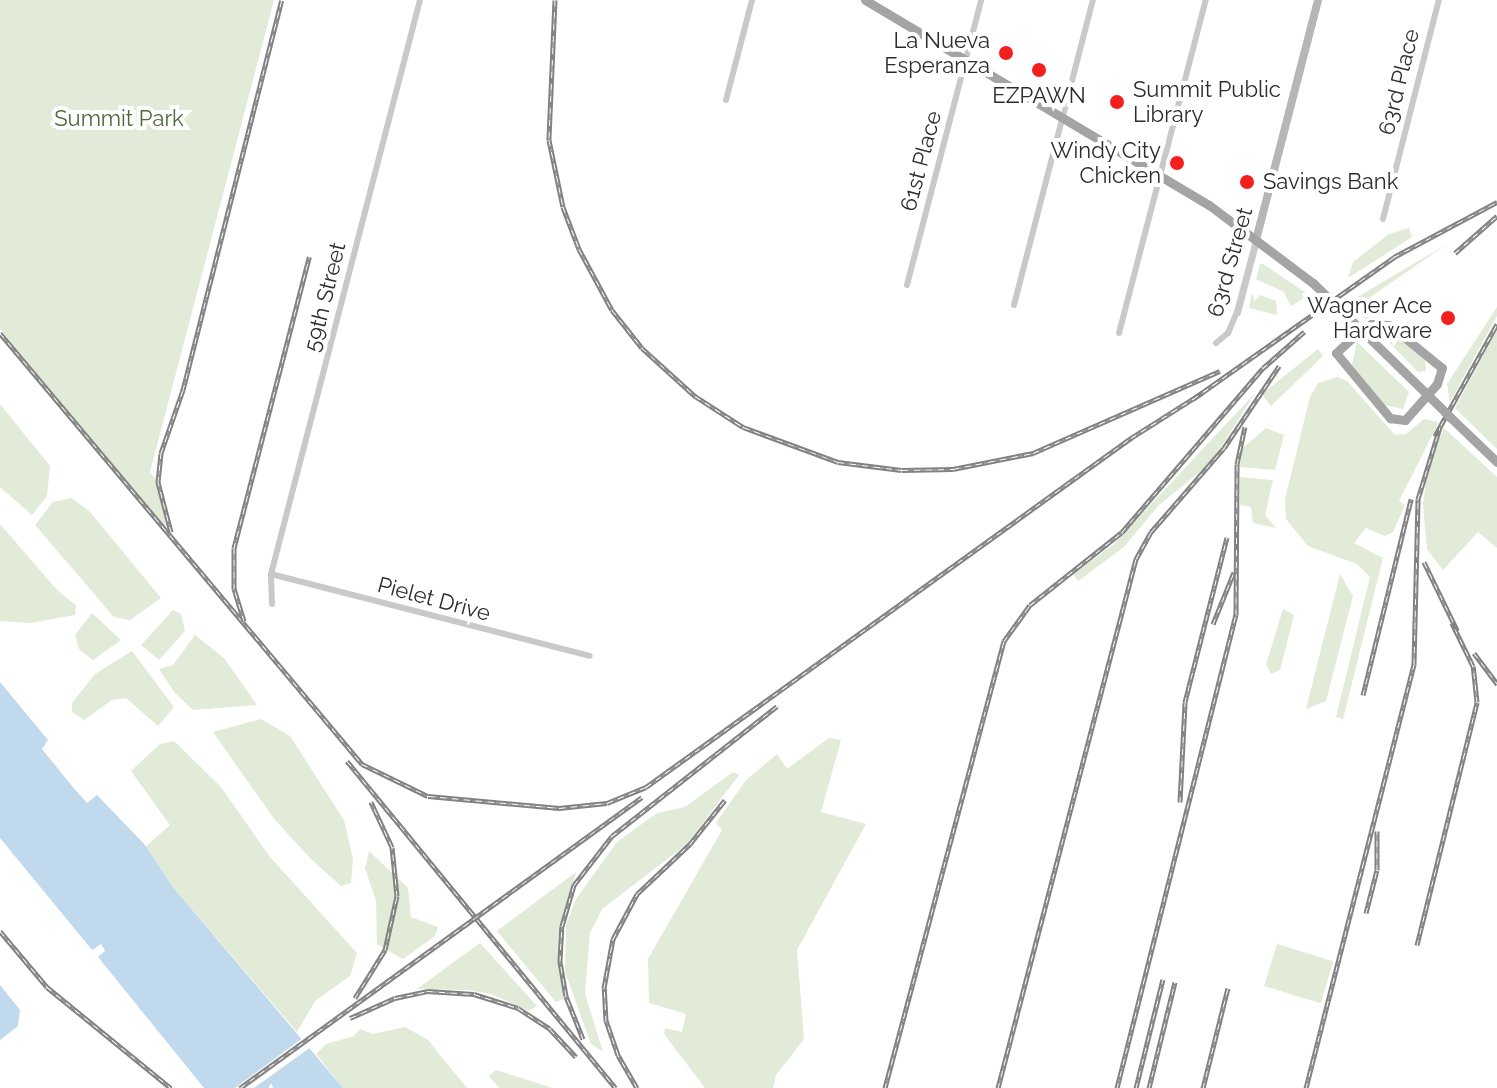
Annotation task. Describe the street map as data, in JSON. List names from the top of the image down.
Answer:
{
  "streets": {
    "main road": ["63rd Street"],
    "street": [
      "63rd Place",
      "61st Place",
      "59th Street",
      "Pielet Drive"
    ]
  },
  "crossings": [
    ["59th Street", "Pielet Drive"]
  ],
  "parks": ["Summit Park"],
  "places": [
    "La Nueva Esperanza",
    "EZPAWN",
    "Summit Public Library",
    "Windy City Chicken",
    "Savings Bank",
    "Wagner Ace Hardware"
  ]
}
